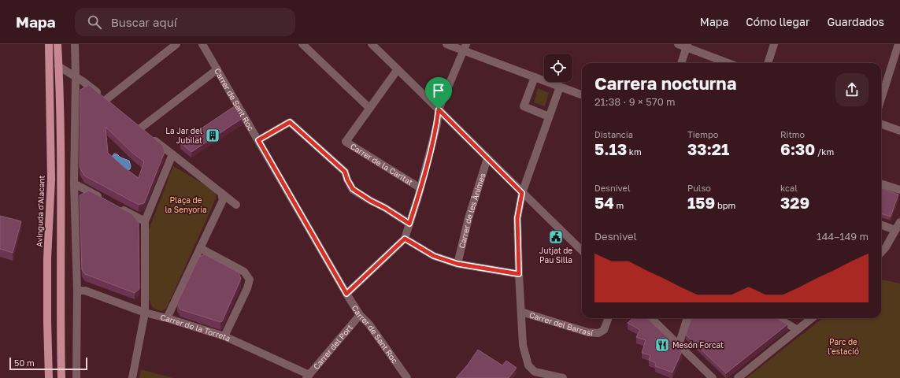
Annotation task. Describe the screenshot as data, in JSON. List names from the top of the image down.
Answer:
{
  "streets": {
    "main road": ["Avinguda d'Alacant"],
    "street": [
      "Carrer de Sant Roc",
      "Carrer de la Caritat",
      "Carrer de les Ànimes",
      "Carrer del Barrasí",
      "Carrer de la Torreta",
      "Carrer del Port"
    ]
  },
  "crossings": [
    ["Carrer de Sant Roc", "Carrer del Port"],
    ["Carrer de la Torreta", "Carrer del Port"]
  ],
  "parks": ["Plaça de la Senyoria", "Parc de l'estació"],
  "places": {
    "building": ["La Jar del Jubilat"],
    "public building": ["Jutjat de Pau Silla"],
    "restaurant": ["Mesón Forcat"]
  },
  "scale_bar": "50 m",
  "page": {
    "header": "Mapa",
    "search": "Buscar aquí",
    "nav": ["Mapa", "Cómo llegar", "Guardados"],
    "heading": ["Carrera nocturna", "21:38 · 9 × 570 m"],
    "stats": [
      ["Distancia", "5.13 km"],
      ["Tiempo", "33:21"],
      ["Ritmo", "6:30 /km"],
      ["Desnivel", "54 m"],
      ["Pulso", "159 bpm"],
      ["kcal", "329"]
    ],
    "chart": ["Desnivel", "144–149 m"],
    "scale": "50 m"
  }
}
